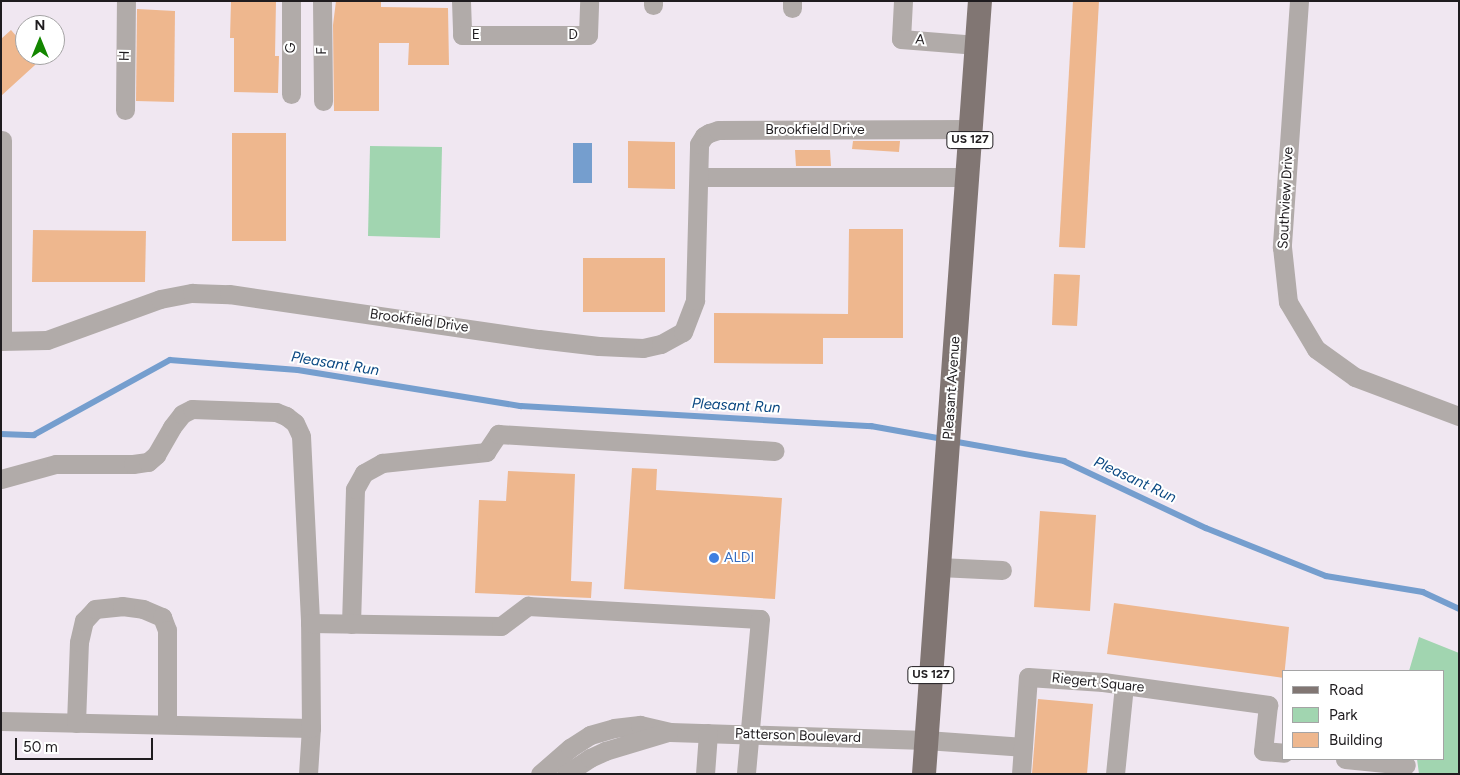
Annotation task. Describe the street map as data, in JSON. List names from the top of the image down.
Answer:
{
  "streets": {
    "main road": ["US 127", "Pleasant Avenue"],
    "street": [
      "E",
      "D",
      "A",
      "G",
      "F",
      "H",
      "Brookfield Drive",
      "Southview Drive",
      "Riegert Square",
      "Patterson Boulevard"
    ]
  },
  "crossings": [
    ["E", "D"],
    ["A", "Pleasant Avenue"],
    ["Brookfield Drive", "Pleasant Avenue"],
    ["Pleasant Avenue", "Patterson Boulevard"]
  ],
  "water": ["Pleasant Run"],
  "places": ["ALDI"],
  "legend": ["Road", "Park", "Building"],
  "scale_bar": "50 m",
  "north": "top"
}
